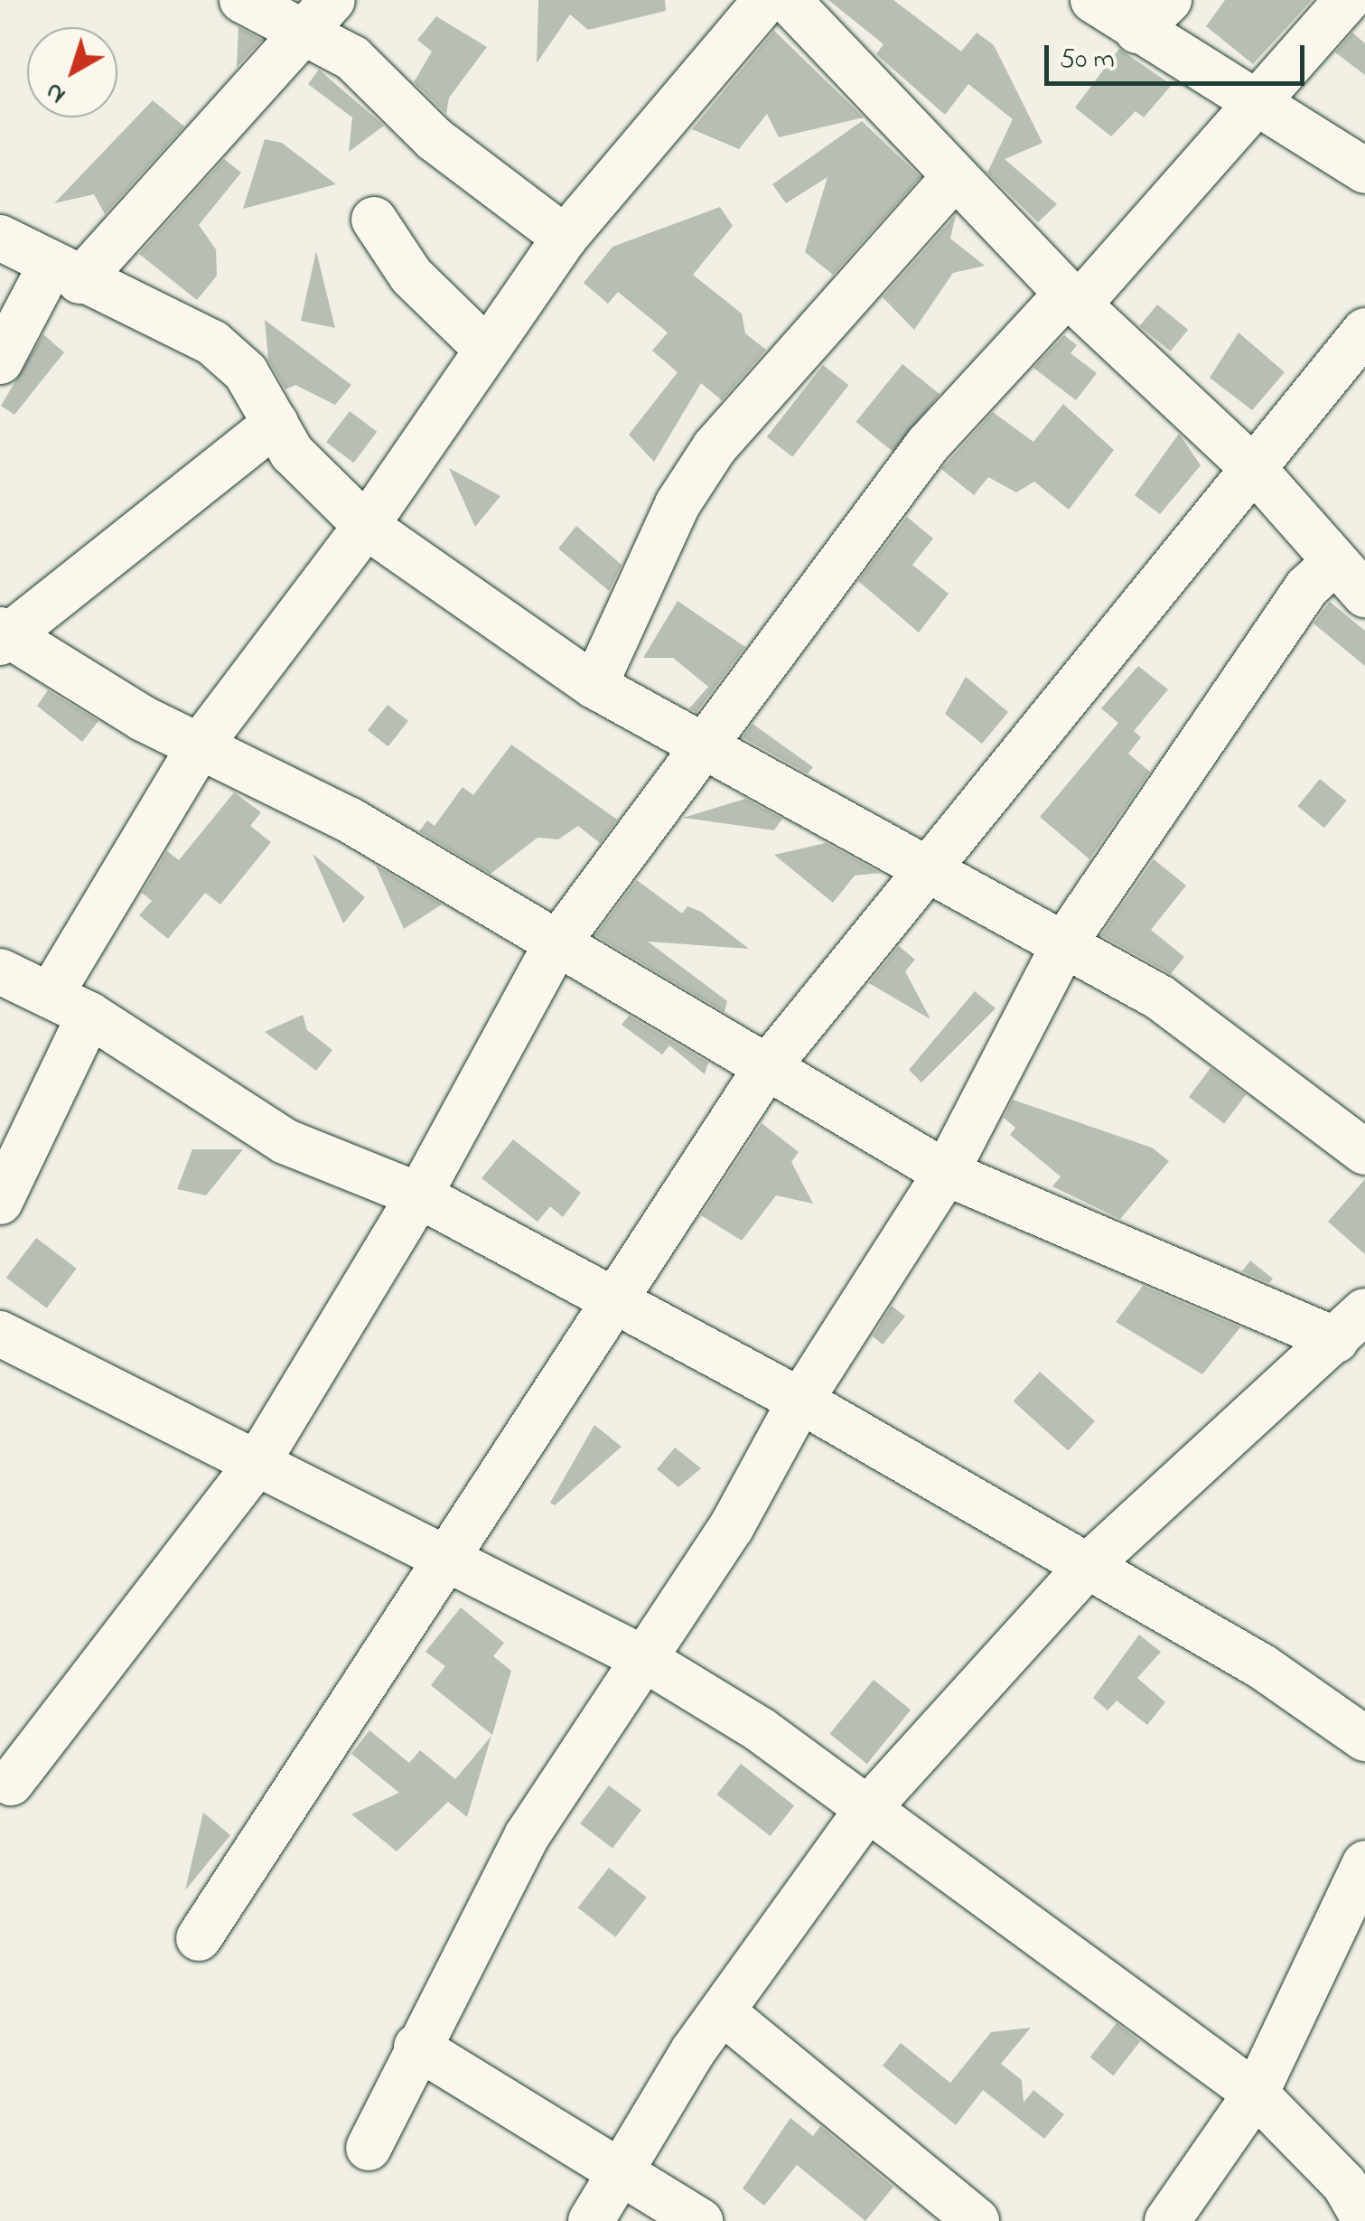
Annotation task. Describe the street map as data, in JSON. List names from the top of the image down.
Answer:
{
  "scale_bar": "50 m",
  "north": "bottom left"
}
